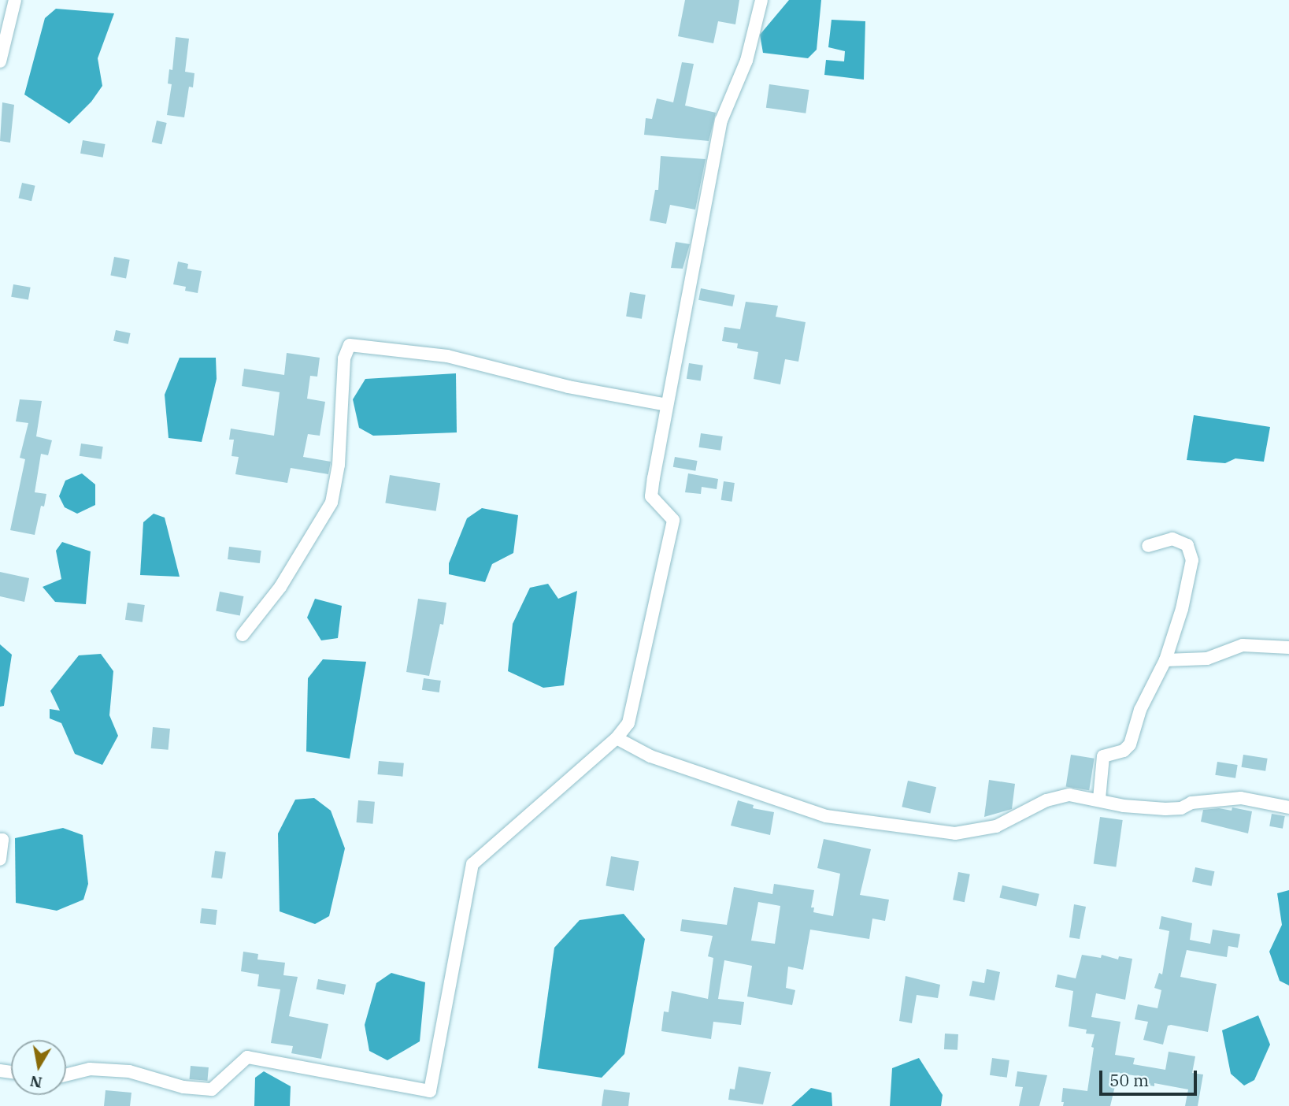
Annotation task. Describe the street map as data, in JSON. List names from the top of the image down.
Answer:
{
  "scale_bar": "50 m",
  "north": "bottom"
}
